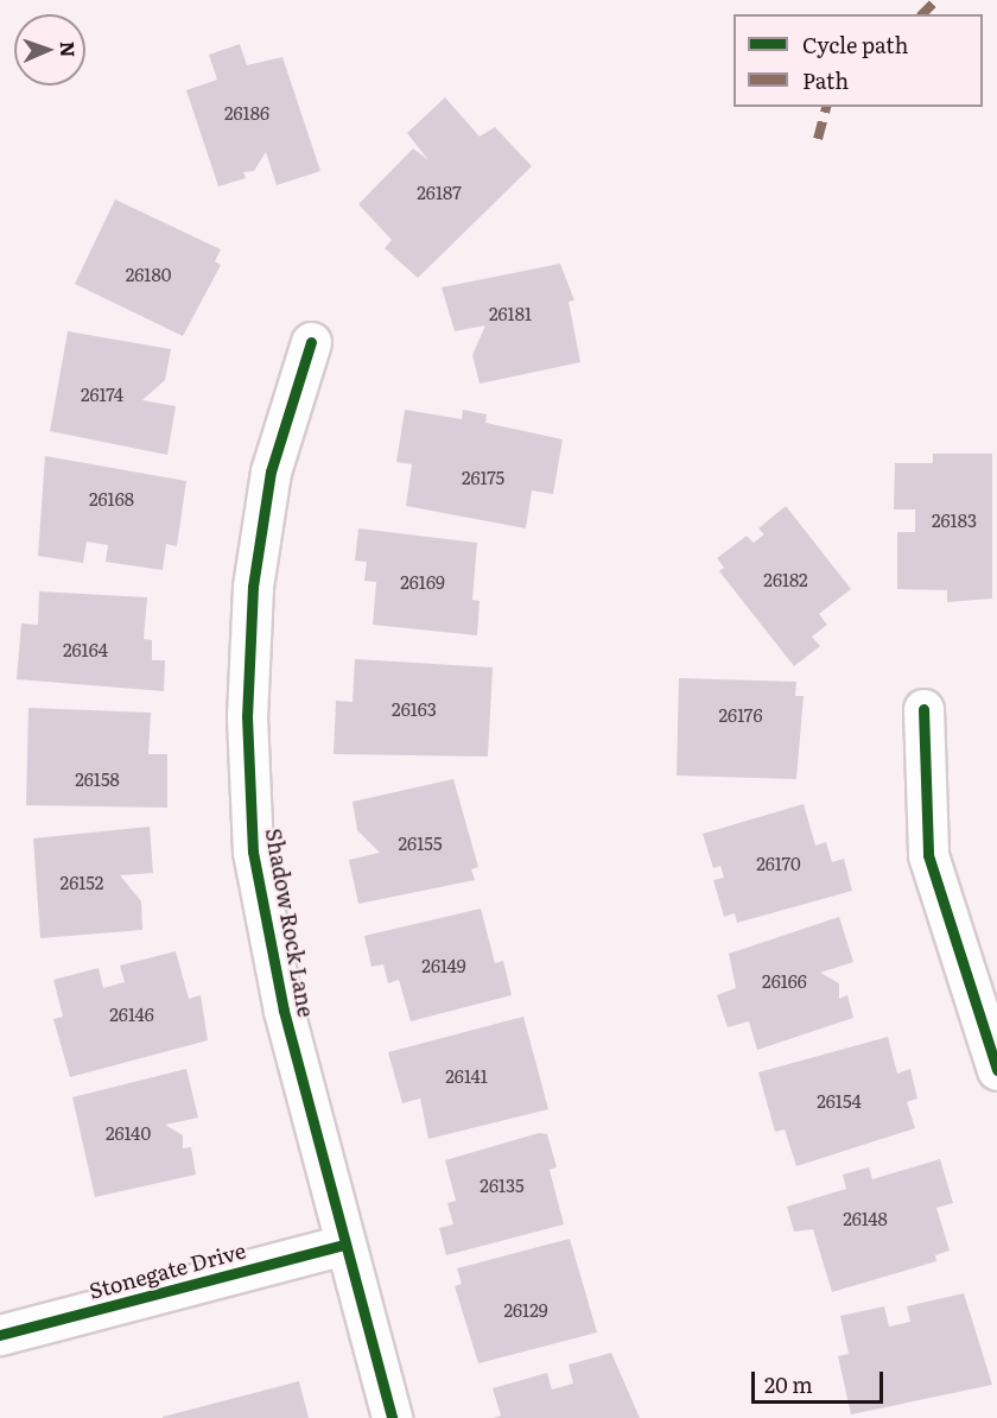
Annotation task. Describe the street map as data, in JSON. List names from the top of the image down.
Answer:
{
  "streets": {
    "street": ["Shadow Rock Lane", "Stonegate Drive"]
  },
  "crossings": [
    ["Shadow Rock Lane", "Stonegate Drive"]
  ],
  "house_numbers": [
    "26186",
    "26187",
    "26180",
    "26181",
    "26174",
    "26175",
    "26168",
    "26183",
    "26182",
    "26169",
    "26164",
    "26163",
    "26176",
    "26158",
    "26155",
    "26170",
    "26152",
    "26149",
    "26166",
    "26146",
    "26141",
    "26154",
    "26140",
    "26135",
    "26148",
    "26129"
  ],
  "legend": ["Cycle path", "Path"],
  "scale_bar": "20 m",
  "north": "right"
}
